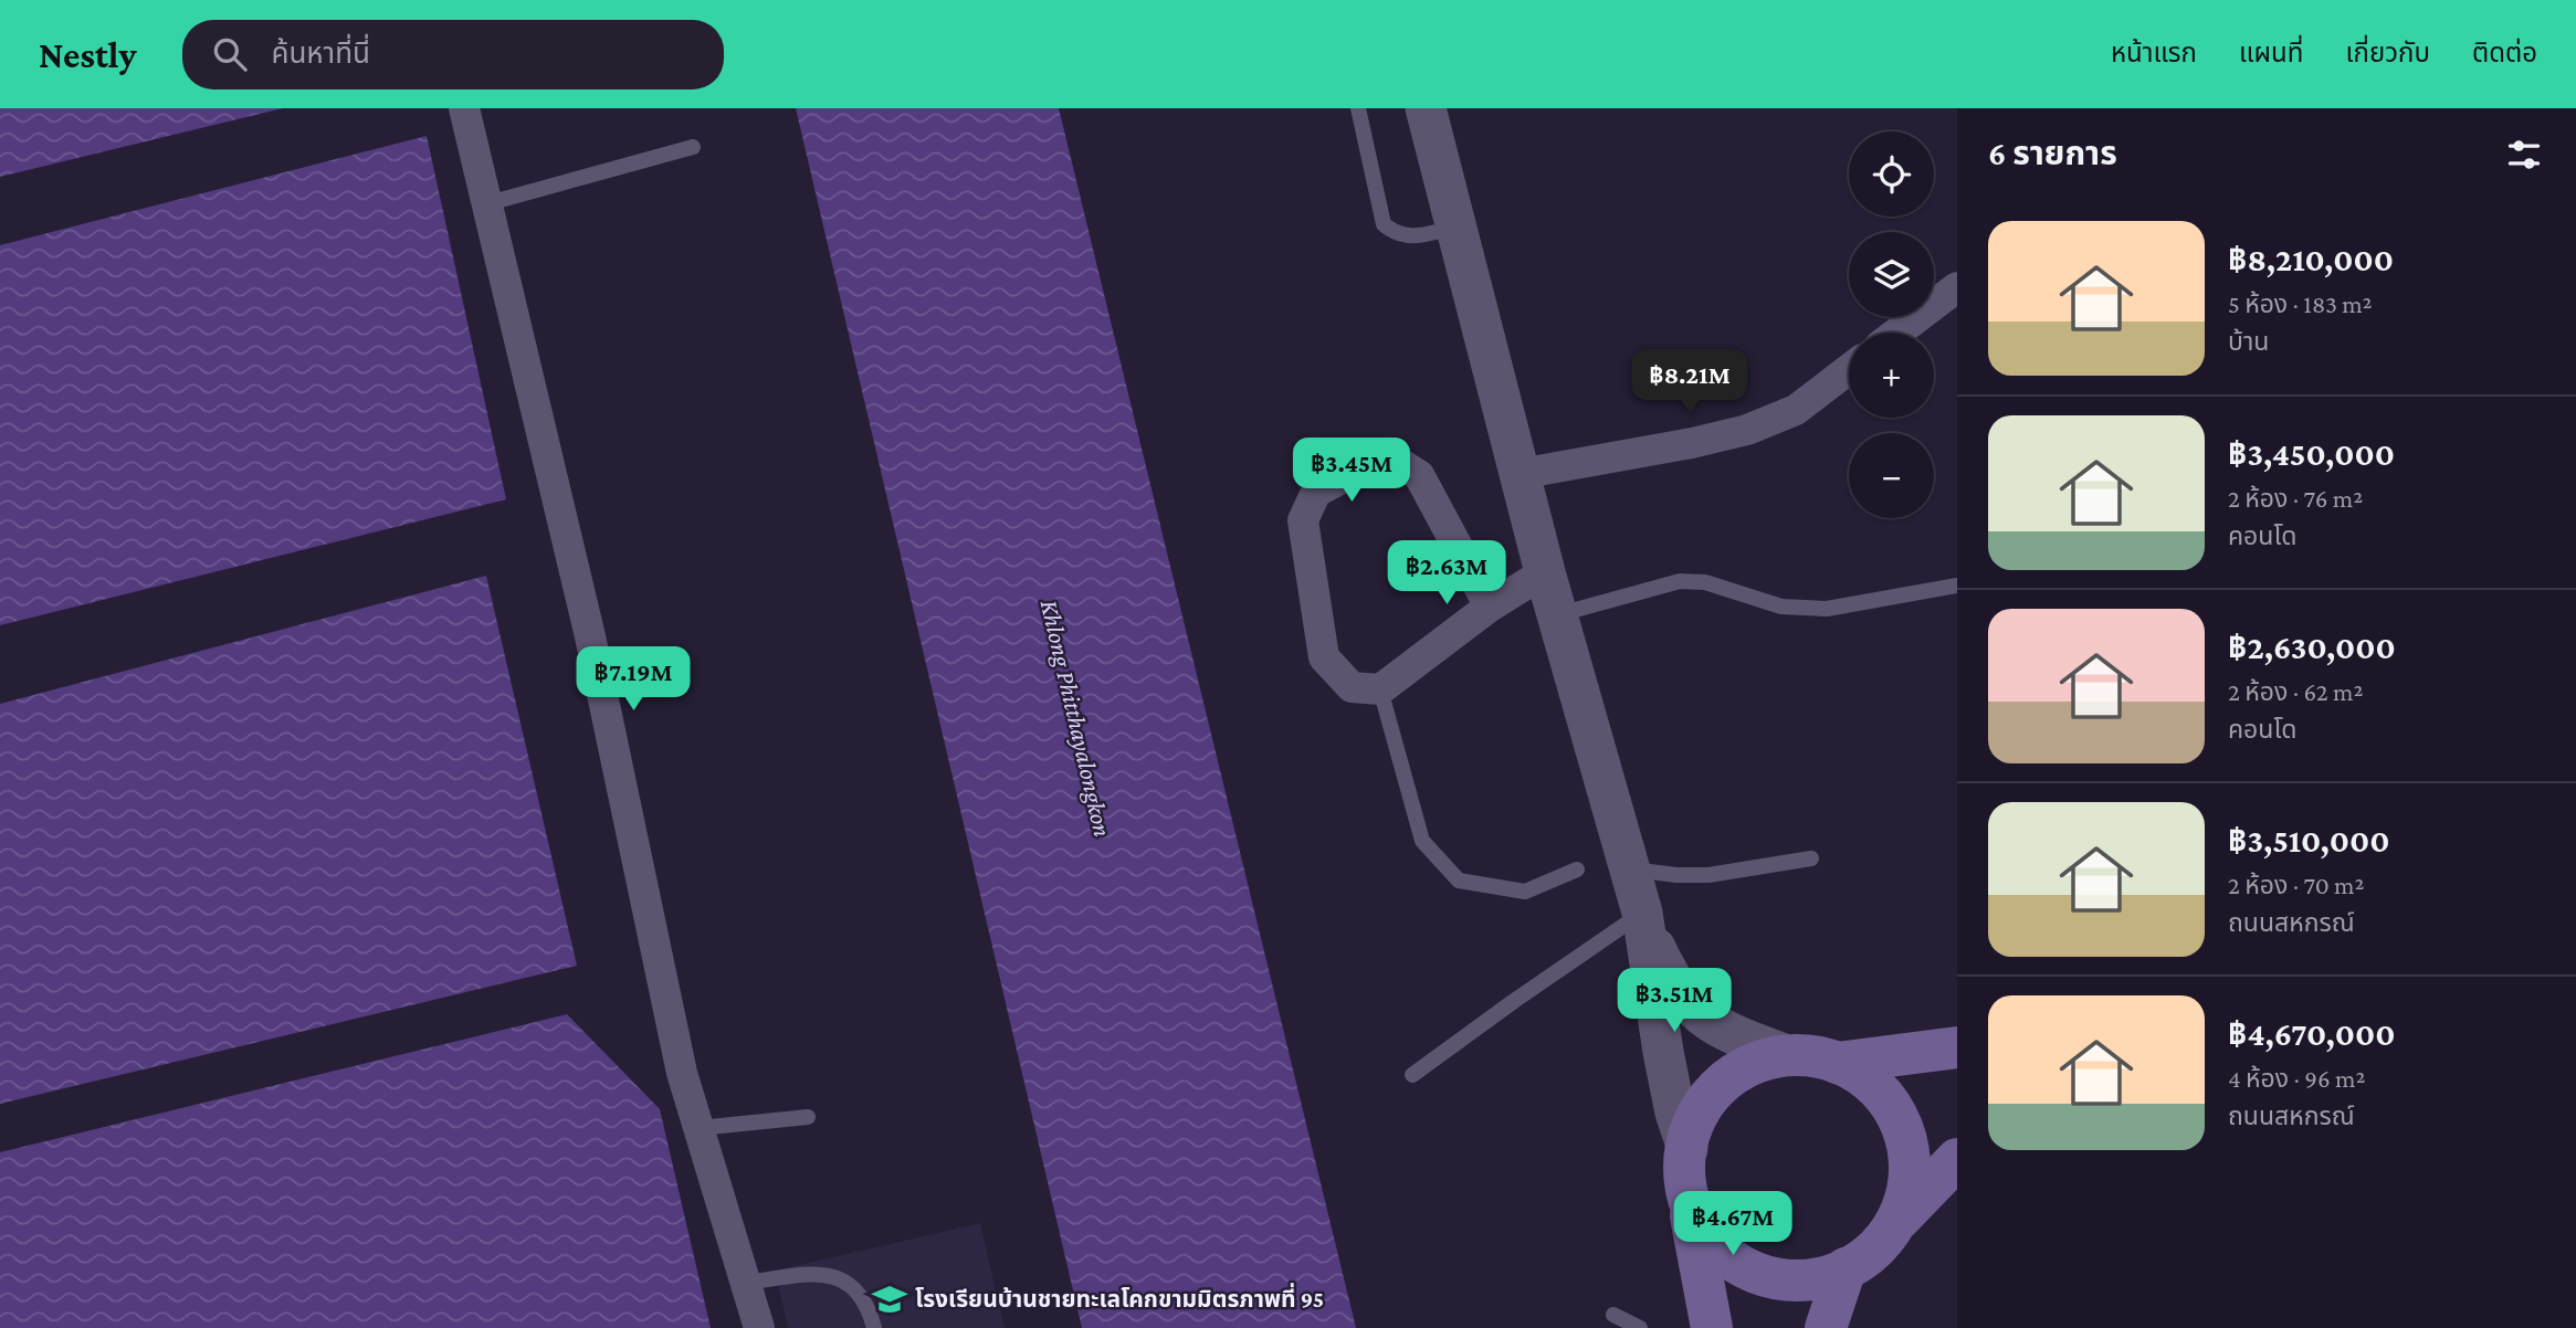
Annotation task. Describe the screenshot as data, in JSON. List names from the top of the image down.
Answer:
{
  "water": ["Khlong Phitthayalongkon"],
  "places": {
    "school or university": ["โรงเรียนบ้านชายทะเลโคกขามมิตรภาพที่ 95"]
  },
  "page": {
    "header": "Nestly",
    "search": "ค้นหาที่นี่",
    "nav": [
      "หน้าแรก",
      "แผนที่",
      "เกี่ยวกับ",
      "ติดต่อ"
    ],
    "heading": "6 รายการ",
    "map_buttons": ["+", "−"],
    "list": [
      {
        "name": "฿8,210,000",
        "note": "5 ห้อง · 183 m² · บ้าน"
      },
      {
        "name": "฿3,450,000",
        "note": "2 ห้อง · 76 m² · คอนโด"
      },
      {
        "name": "฿2,630,000",
        "note": "2 ห้อง · 62 m² · คอนโด"
      },
      {
        "name": "฿3,510,000",
        "note": "2 ห้อง · 70 m² · ถนนสหกรณ์"
      },
      {
        "name": "฿4,670,000",
        "note": "4 ห้อง · 96 m² · ถนนสหกรณ์"
      }
    ],
    "price": [
      "฿8.21M",
      "฿3.45M",
      "฿2.63M",
      "฿7.19M",
      "฿3.51M",
      "฿4.67M"
    ]
  }
}
